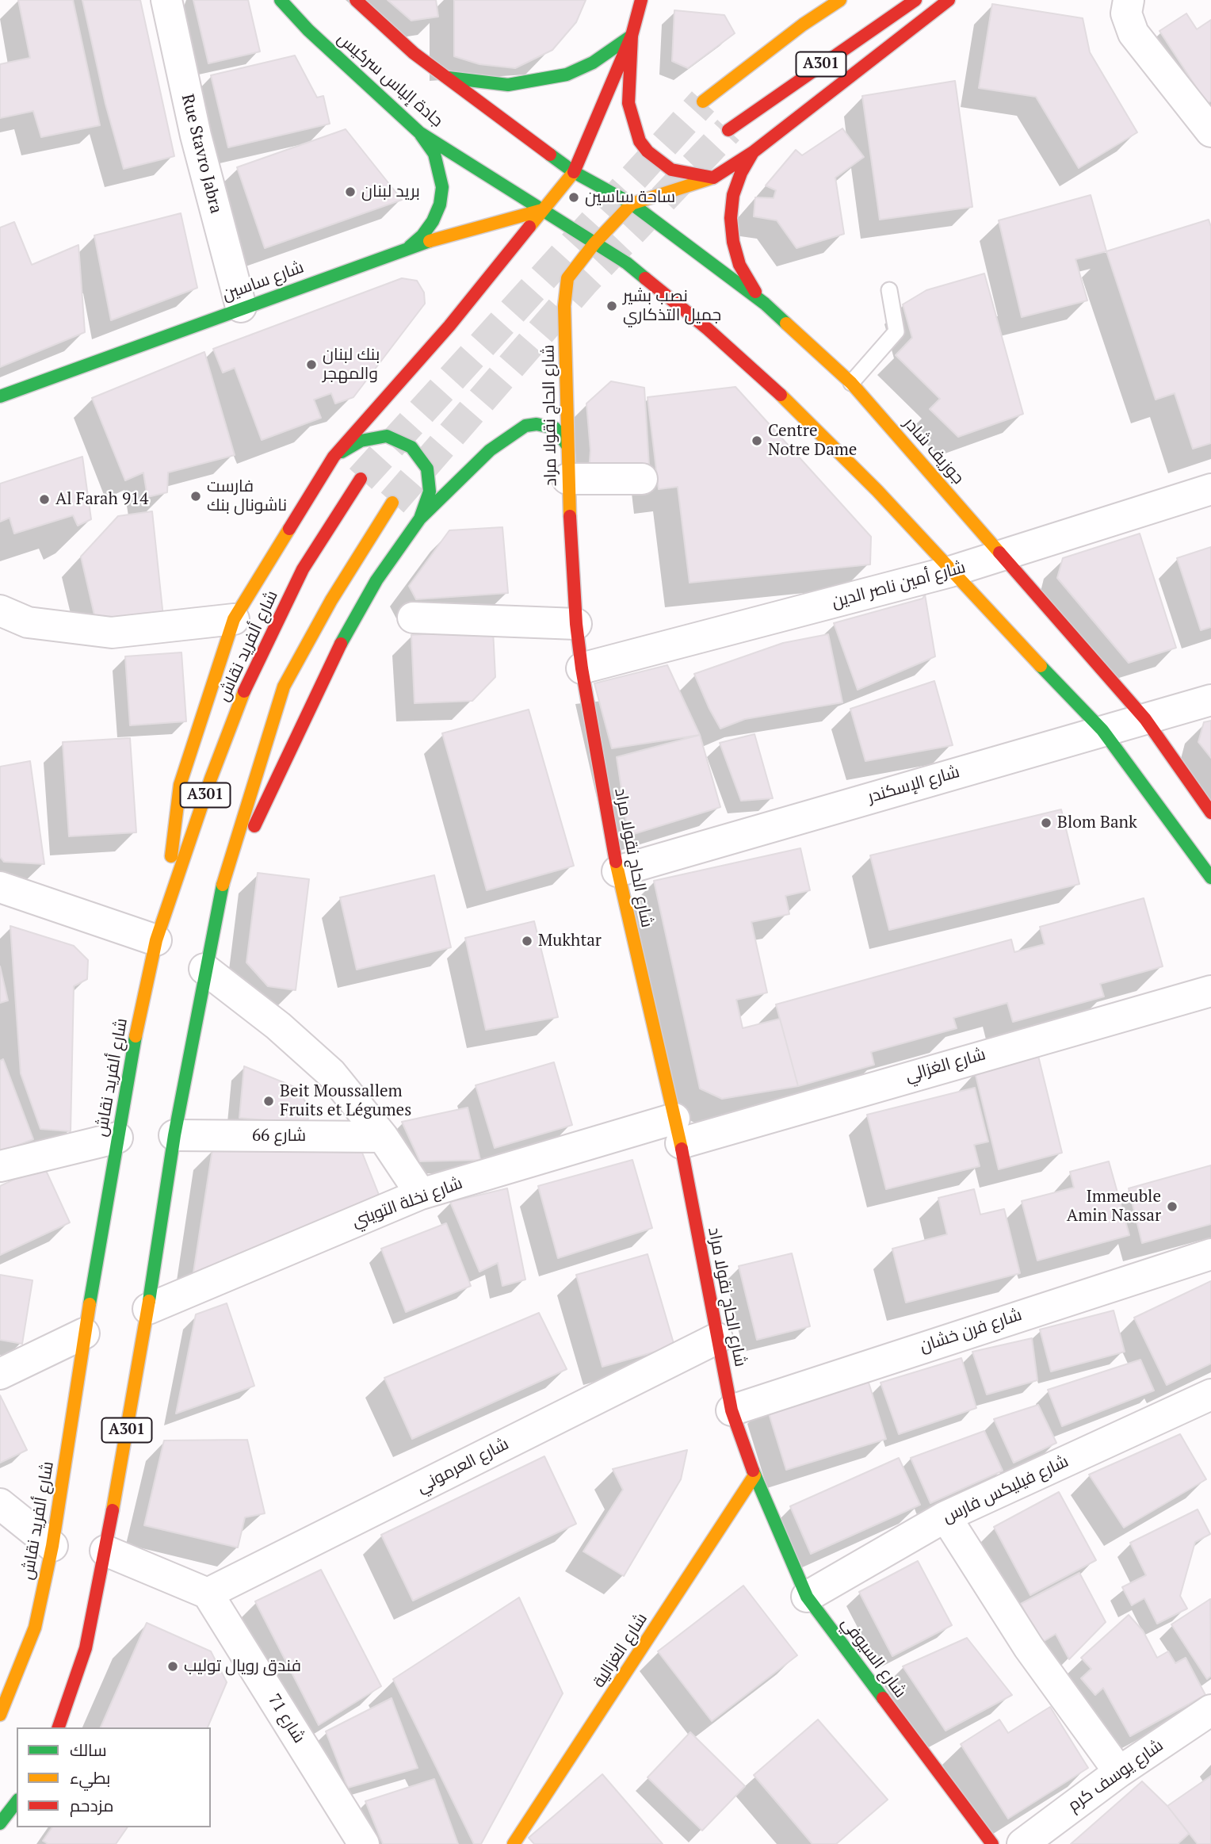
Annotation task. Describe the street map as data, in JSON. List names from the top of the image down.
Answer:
{
  "streets": {
    "main road": [
      "A301",
      "جادة إلياس سركيس",
      "شارع ساسين",
      "شارع الحاج نقولا مراد",
      "جوزيف شادر",
      "شارع ألفريد نقاش",
      "شارع الغزالية",
      "شارع السيوفي"
    ],
    "street": [
      "Rue Stavro Jabra",
      "شارع أمين ناصر الدين",
      "شارع الإسكندر",
      "شارع الغزالي",
      "شارع 66",
      "شارع نخلة التويني",
      "شارع فرن خشان",
      "شارع العرموني",
      "شارع فيليكس فارس",
      "شارع 71",
      "شارع يوسف كرم"
    ]
  },
  "crossings": [
    ["A301", "شارع 66"],
    ["A301", "شارع نخلة التويني"],
    ["جادة إلياس سركيس", "شارع ساسين"],
    ["جادة إلياس سركيس", "شارع الحاج نقولا مراد"],
    ["جادة إلياس سركيس", "شارع أمين ناصر الدين"],
    ["Rue Stavro Jabra", "شارع ساسين"],
    ["شارع الحاج نقولا مراد", "جوزيف شادر"],
    ["شارع الحاج نقولا مراد", "شارع أمين ناصر الدين"],
    ["شارع الحاج نقولا مراد", "شارع الإسكندر"],
    ["شارع الحاج نقولا مراد", "شارع الغزالي"],
    ["شارع الحاج نقولا مراد", "شارع نخلة التويني"],
    ["شارع الحاج نقولا مراد", "شارع فرن خشان"],
    ["شارع الحاج نقولا مراد", "شارع العرموني"],
    ["شارع الحاج نقولا مراد", "شارع الغزالية"],
    ["شارع الحاج نقولا مراد", "شارع السيوفي"],
    ["جوزيف شادر", "شارع أمين ناصر الدين"],
    ["جوزيف شادر", "شارع الإسكندر"],
    ["شارع الغزالي", "شارع نخلة التويني"],
    ["شارع العرموني", "شارع 71"],
    ["شارع فيليكس فارس", "شارع السيوفي"],
    ["شارع الغزالية", "شارع السيوفي"]
  ],
  "places": [
    "بريد لبنان",
    "ساحة ساسين",
    "نصب بشير جميل التذكاري",
    "بنك لبنان والمهجر",
    "Centre Notre Dame",
    "فارست ناشونال بنك",
    "Al Farah 914",
    "Blom Bank",
    "Mukhtar",
    "Beit Moussallem Fruits et Légumes",
    "Immeuble Amin Nassar",
    "فندق رويال توليب"
  ],
  "legend": ["سالك", "بطيء", "مزدحم"]
}
